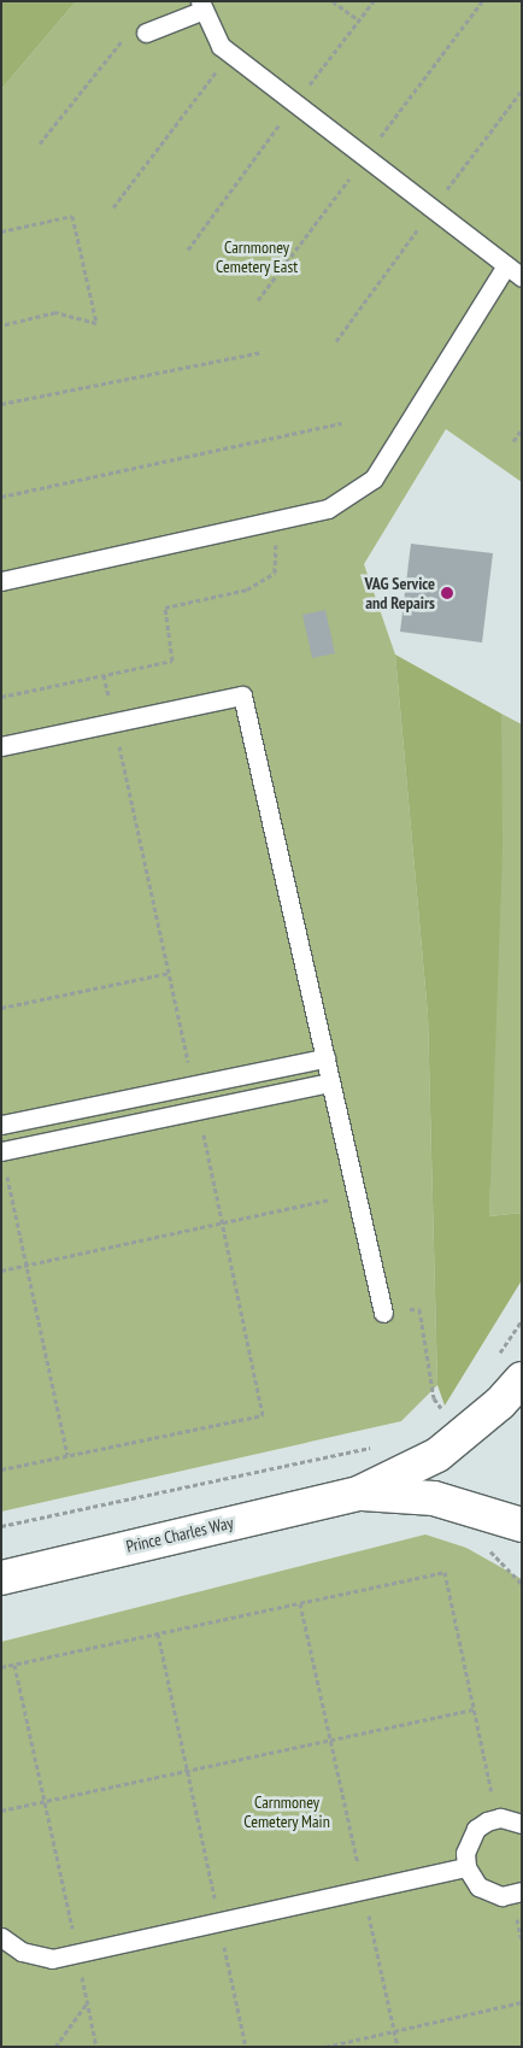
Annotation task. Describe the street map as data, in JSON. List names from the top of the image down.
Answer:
{
  "streets": {
    "street": ["Prince Charles Way"]
  },
  "parks": ["Carnmoney Cemetery East", "Carnmoney Cemetery Main"],
  "places": ["VAG Service and Repairs"]
}
